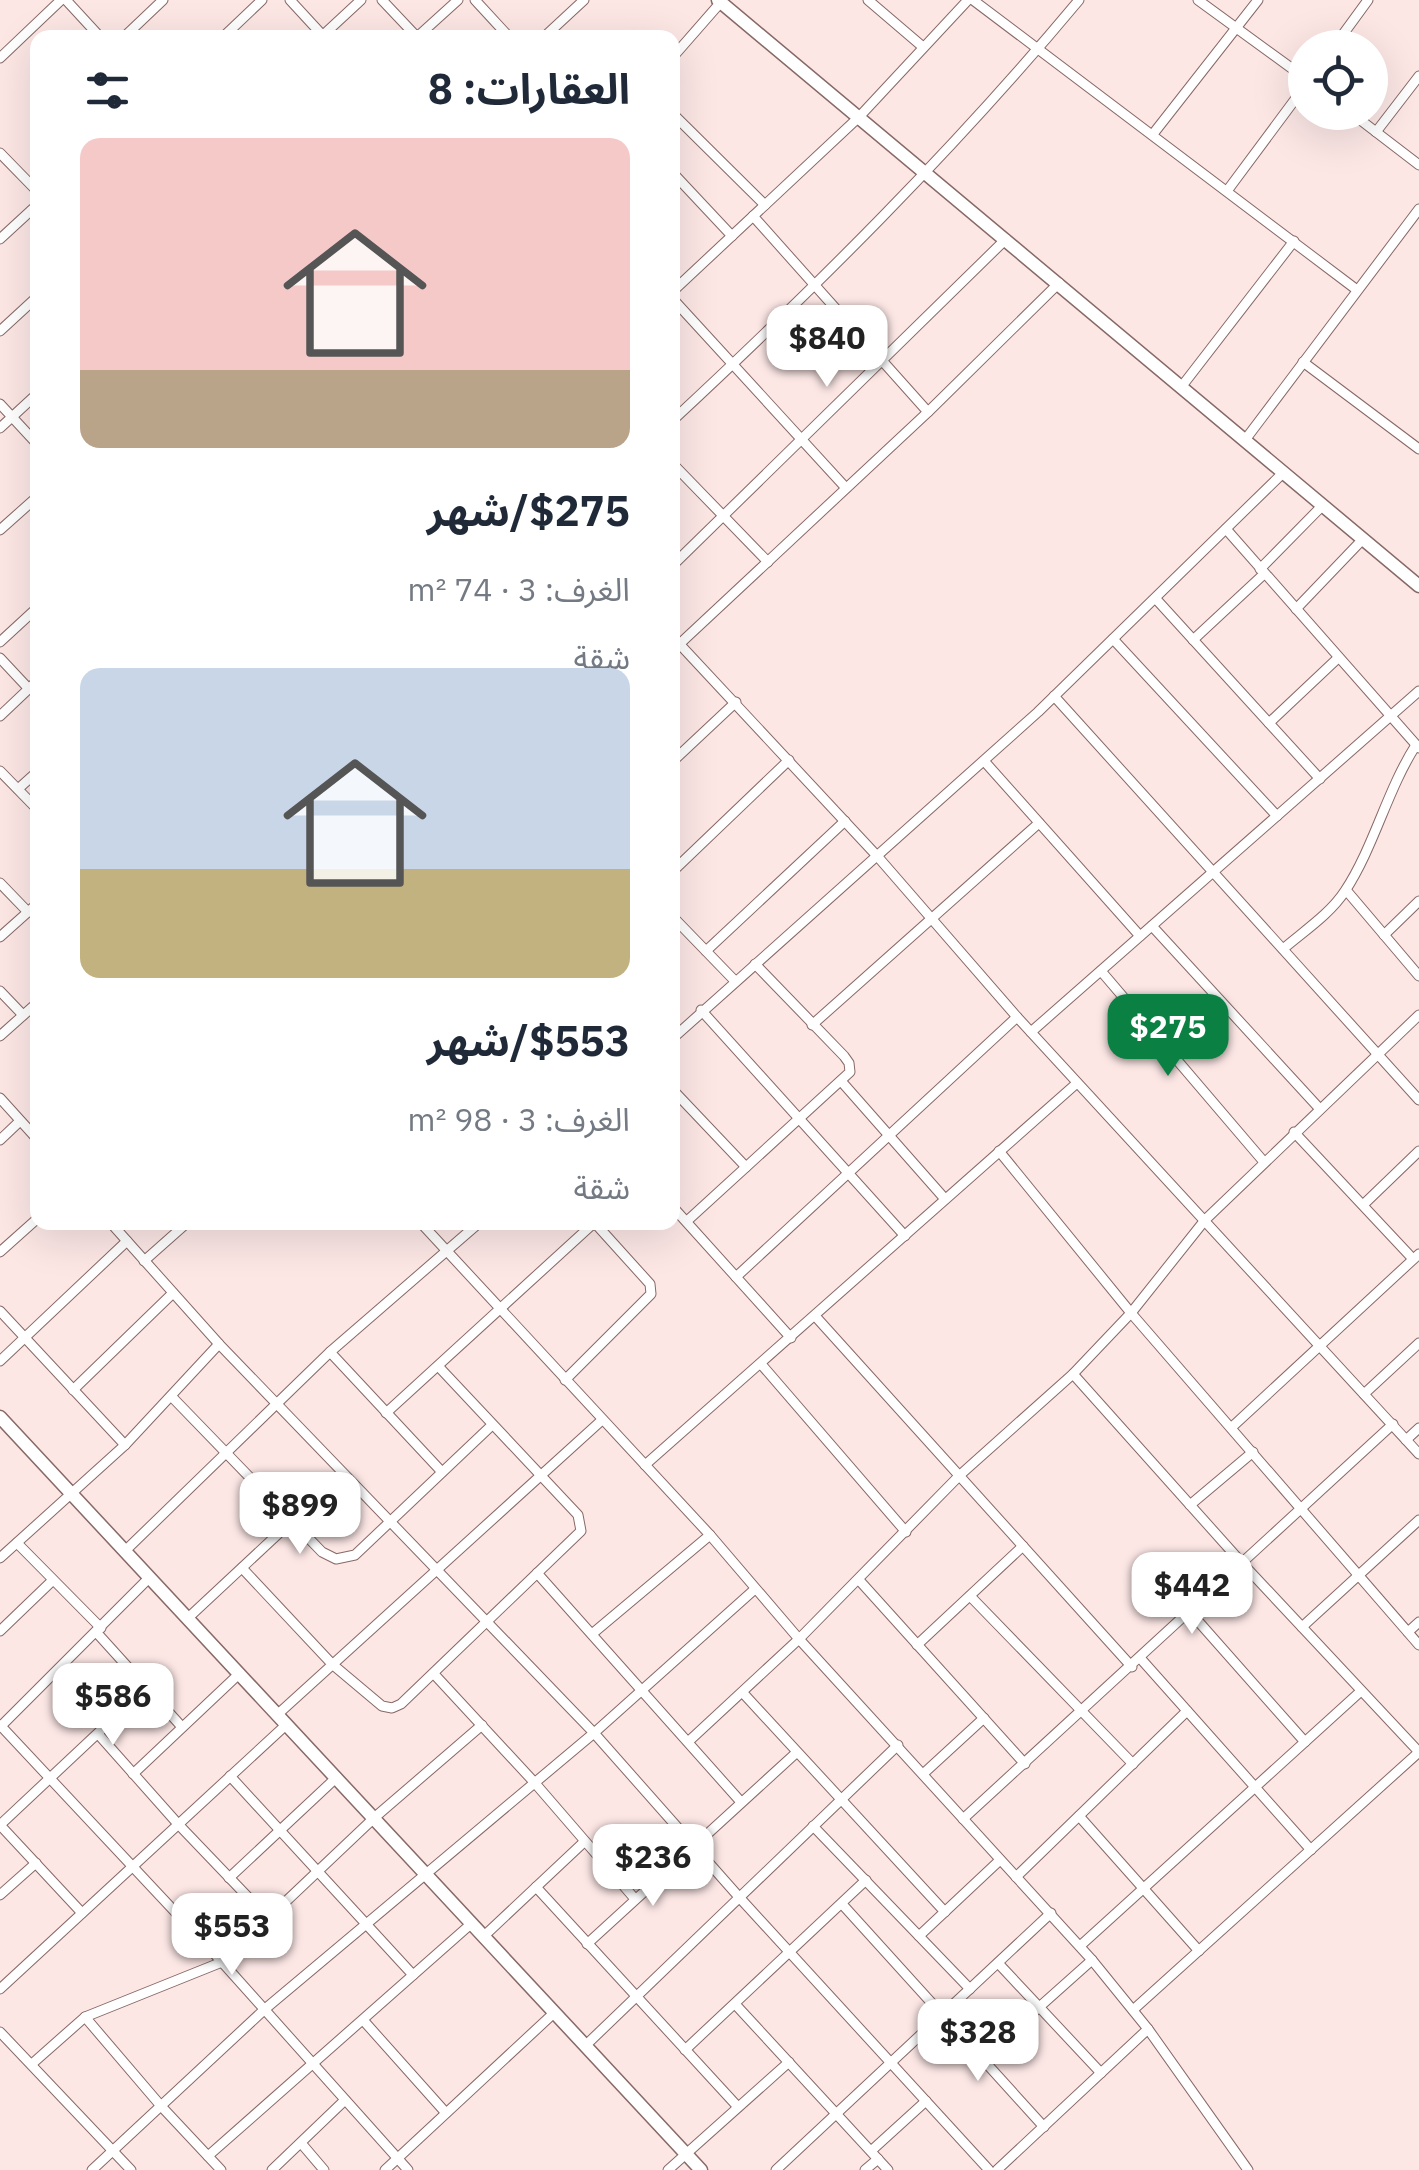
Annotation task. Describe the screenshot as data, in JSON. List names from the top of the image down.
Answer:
{
  "page": {
    "heading": "العقارات: 8",
    "list": [
      {
        "name": "$275/شهر",
        "note": "الغرف: 3 · 74 m² · شقة"
      },
      {
        "name": "$553/شهر",
        "note": "الغرف: 3 · 98 m² · شقة"
      }
    ],
    "price": [
      "$840",
      "$275",
      "$899",
      "$442",
      "$586",
      "$236",
      "$553",
      "$328"
    ]
  }
}
